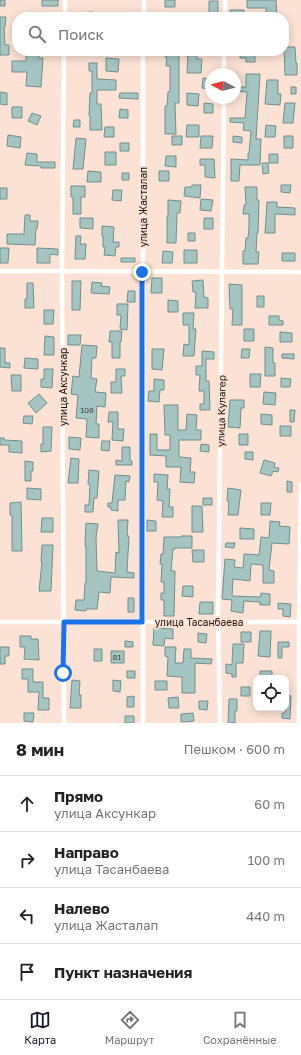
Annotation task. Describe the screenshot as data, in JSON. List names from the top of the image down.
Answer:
{
  "streets": {
    "street": [
      "улица Жасталап",
      "улица Аксункар",
      "улица Кулагер",
      "улица Тасанбаева"
    ]
  },
  "crossings": [
    ["улица Жасталап", "улица Тасанбаева"],
    ["улица Аксункар", "улица Тасанбаева"],
    ["улица Кулагер", "улица Тасанбаева"]
  ],
  "house_numbers": ["108", "81"],
  "north": "left",
  "page": {
    "search": "Поиск",
    "heading": ["8 мин", "Пешком · 600 m"],
    "list": [
      ["Прямо", "улица Аксункар", "60 m"],
      ["Направо", "улица Тасанбаева", "100 m"],
      ["Налево", "улица Жасталап", "440 m"],
      "Пункт назначения"
    ],
    "nav": ["Карта", "Маршрут", "Сохранённые"]
  }
}
